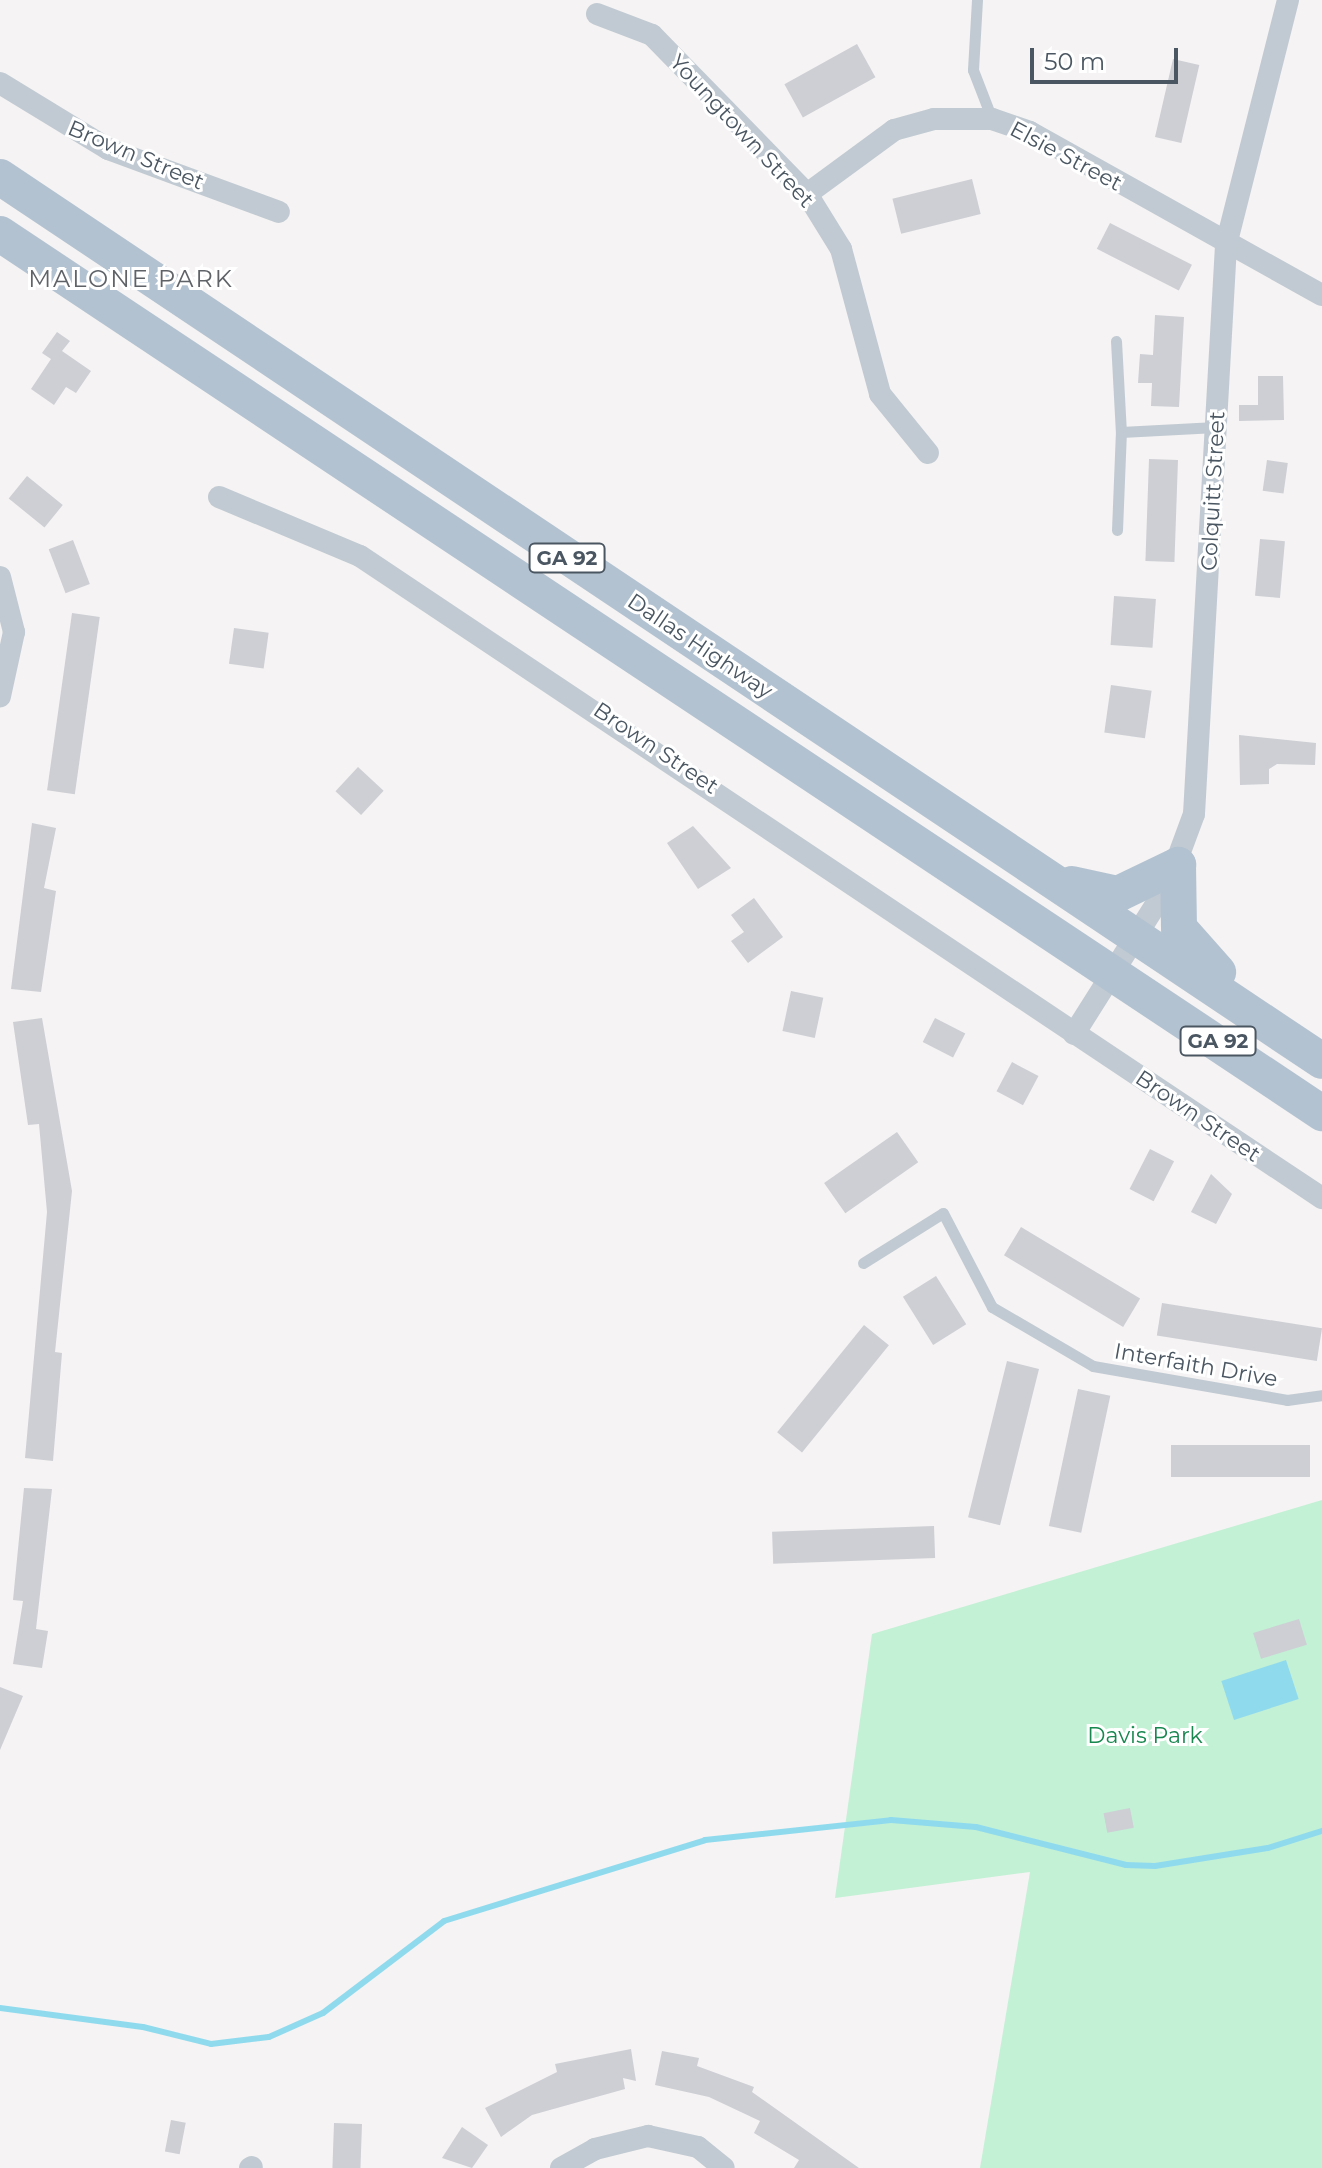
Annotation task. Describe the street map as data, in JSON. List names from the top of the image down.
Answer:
{
  "streets": {
    "main road": ["GA 92", "Dallas Highway"],
    "street": [
      "Youngtown Street",
      "Brown Street",
      "Elsie Street",
      "Colquitt Street"
    ],
    "lane": ["Interfaith Drive"]
  },
  "crossings": [
    ["Youngtown Street", "Elsie Street"],
    ["Elsie Street", "Colquitt Street"],
    ["Colquitt Street", "Dallas Highway"]
  ],
  "districts": ["MALONE PARK"],
  "parks": ["Davis Park"],
  "scale_bar": "50 m"
}
